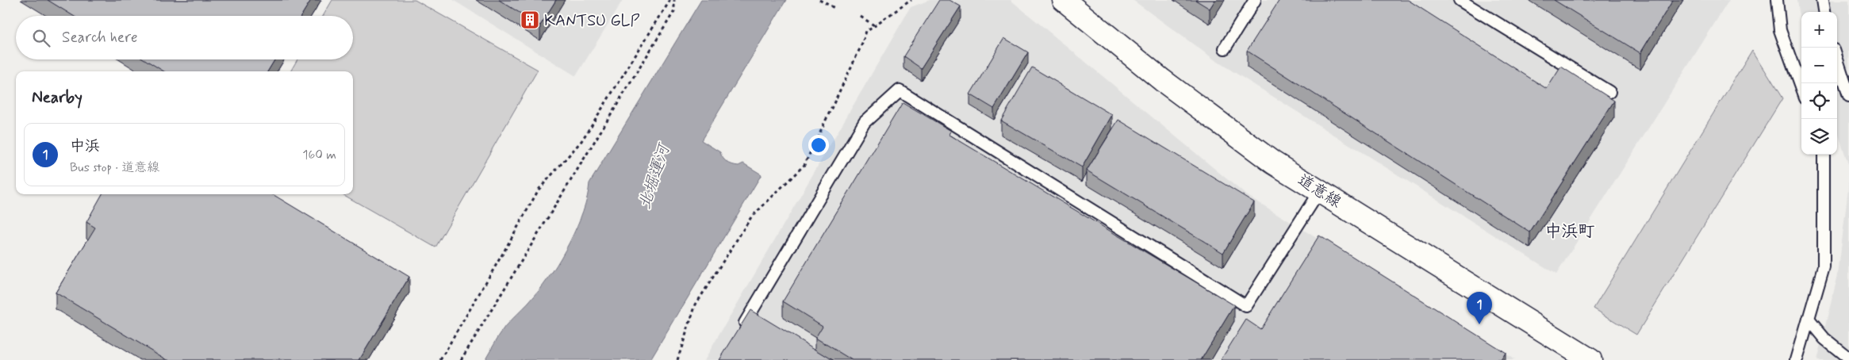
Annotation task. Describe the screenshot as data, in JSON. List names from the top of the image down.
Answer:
{
  "streets": {
    "street": ["道意線"]
  },
  "districts": ["中浜町"],
  "water": ["北堀運河"],
  "places": {
    "building": ["KANTSU GLP"]
  },
  "page": {
    "map_buttons": ["+", "−"],
    "search": "Search here",
    "heading": "Nearby",
    "list": [
      {
        "mark": "1",
        "name": "中浜",
        "note": "Bus stop · 道意線",
        "value": "160 m"
      }
    ],
    "pins": "1"
  }
}
